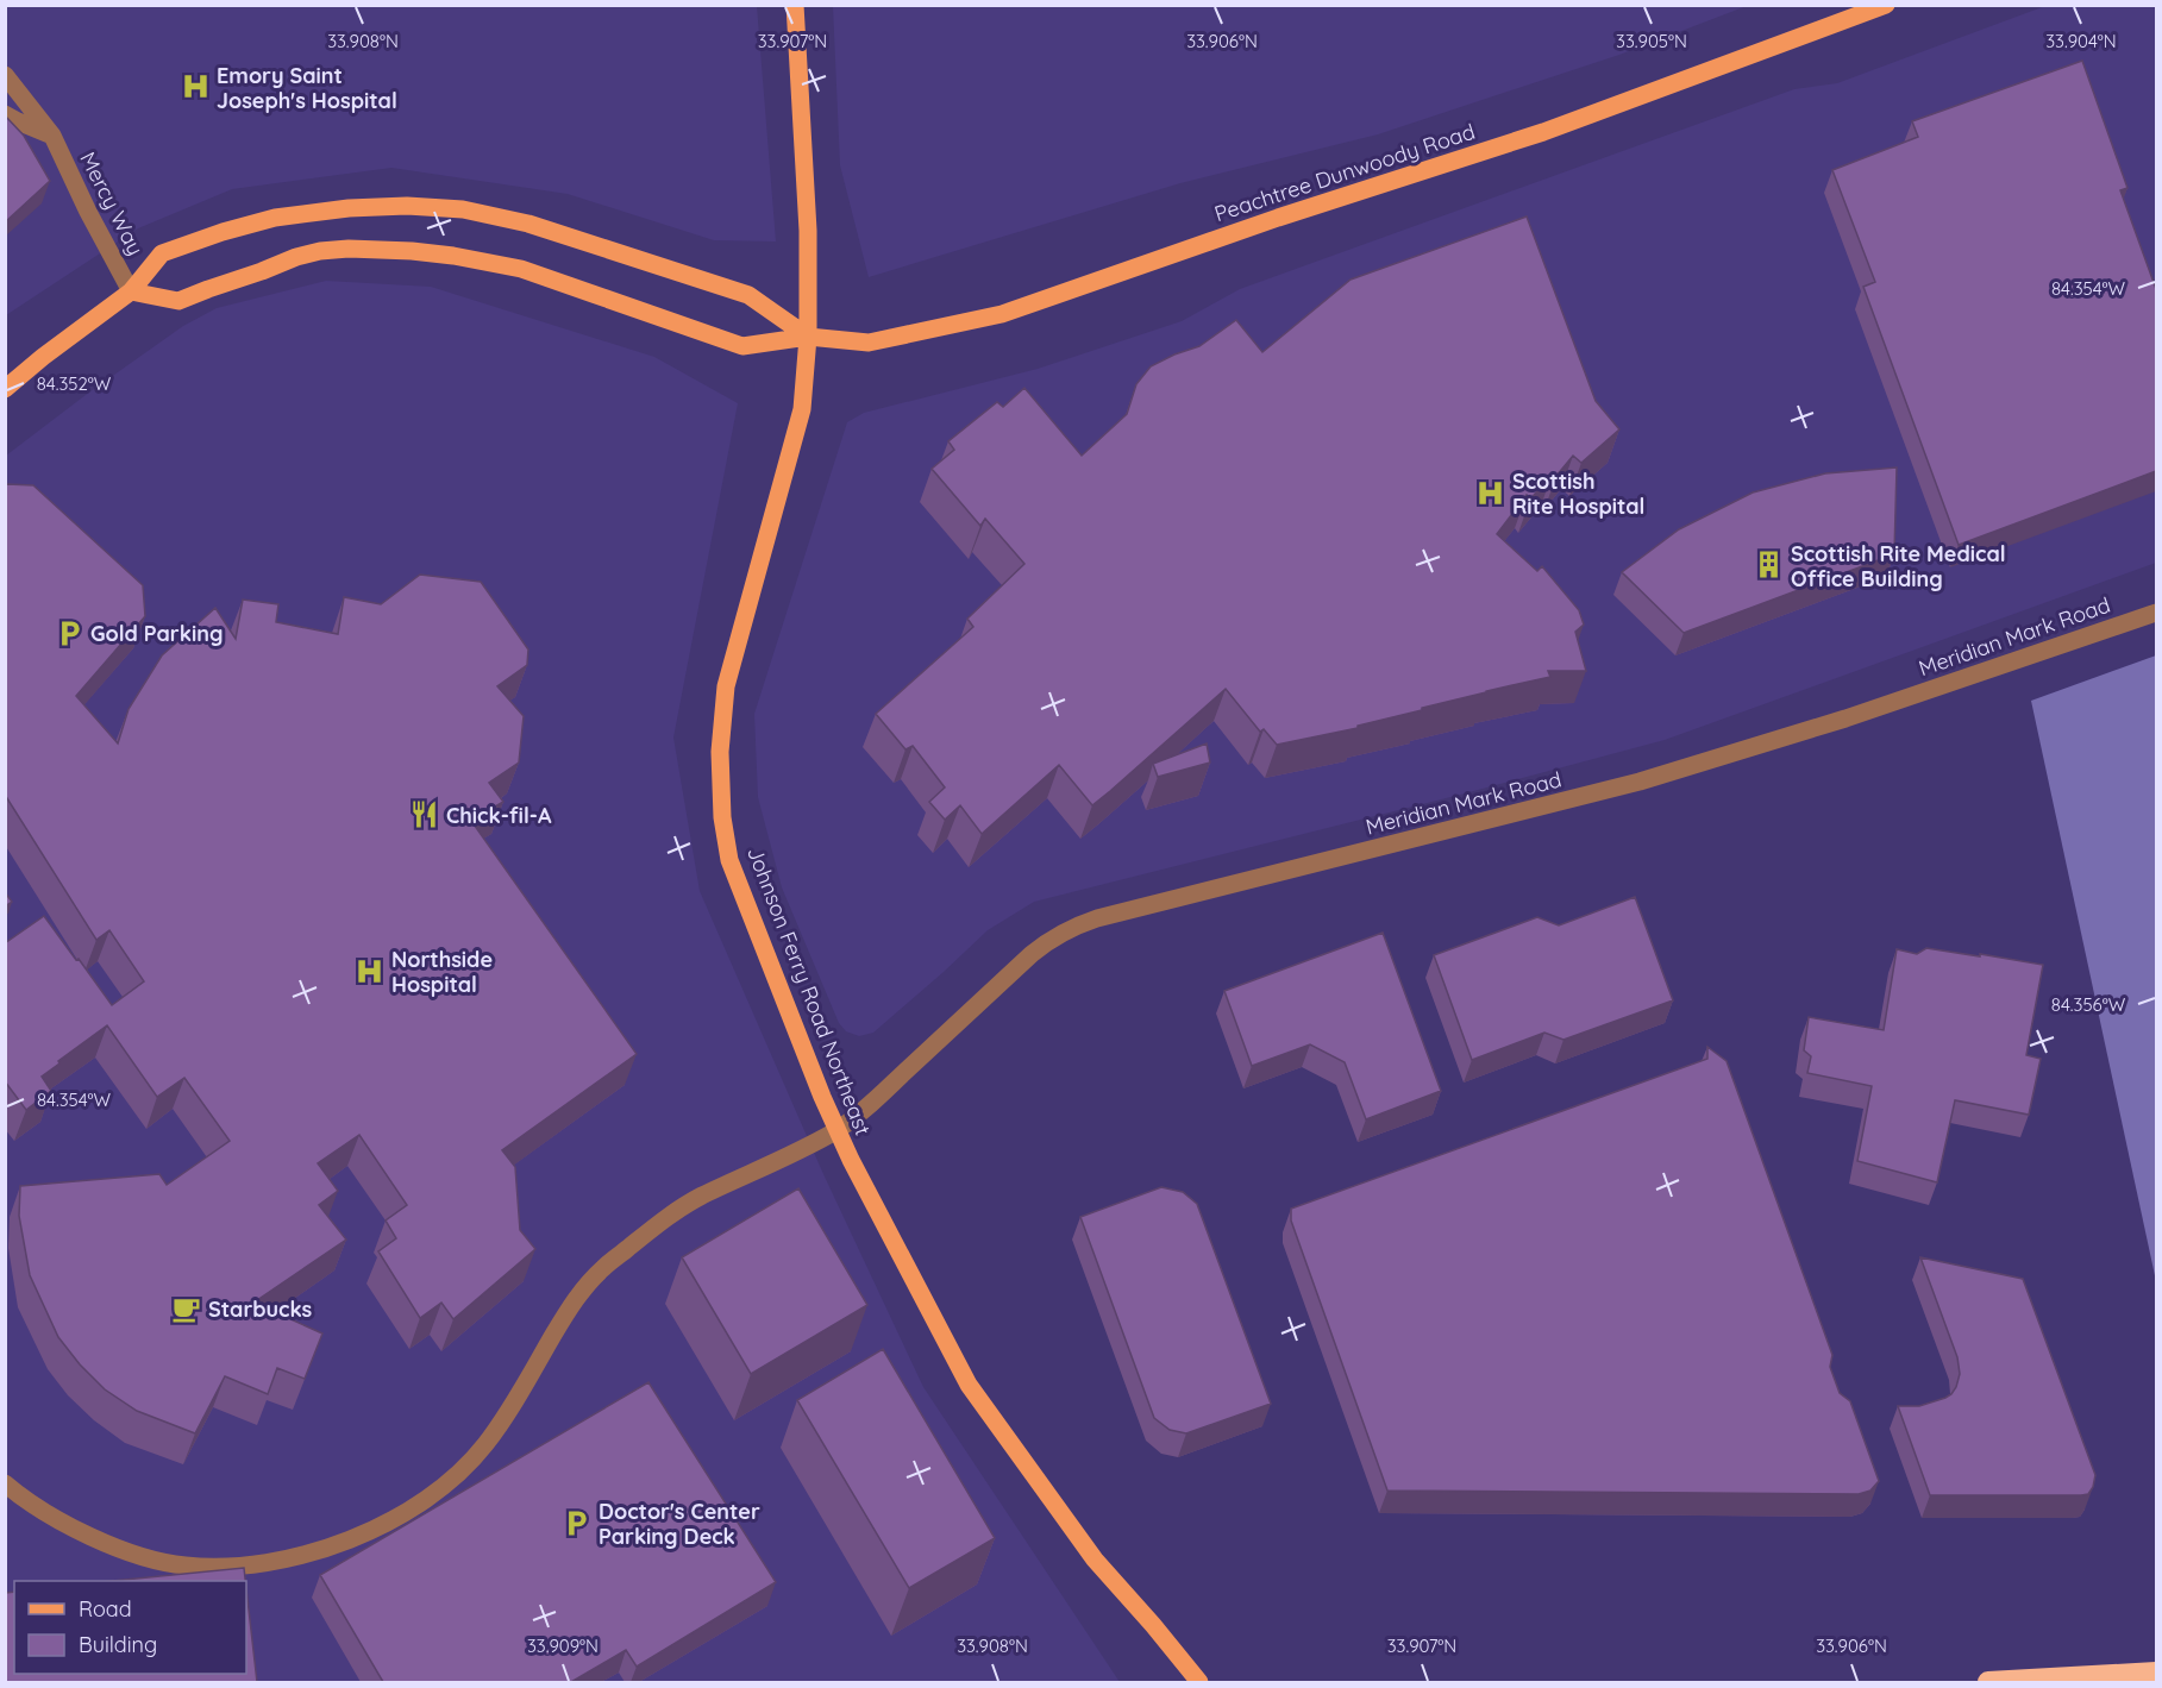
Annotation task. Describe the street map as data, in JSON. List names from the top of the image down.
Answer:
{
  "streets": {
    "main road": ["Peachtree Dunwoody Road", "Johnson Ferry Road Northeast"],
    "street": ["Mercy Way", "Meridian Mark Road"]
  },
  "crossings": [
    ["Peachtree Dunwoody Road", "Mercy Way"],
    ["Peachtree Dunwoody Road", "Johnson Ferry Road Northeast"],
    ["Meridian Mark Road", "Johnson Ferry Road Northeast"]
  ],
  "places": {
    "hospital": ["Emory Saint Joseph's Hospital", "Scottish Rite Hospital", "Northside Hospital"],
    "building": ["Scottish Rite Medical Office Building"],
    "parking": ["Gold Parking", "Doctor's Center Parking Deck"],
    "restaurant": ["Chick-fil-A"],
    "cafe": ["Starbucks"]
  },
  "legend": ["Road", "Building"],
  "coordinates": [
    "33.904°N",
    "33.908°N",
    "33.907°N",
    "33.906°N",
    "33.905°N",
    "84.354°W",
    "84.352°W",
    "84.356°W",
    "33.909°N"
  ]
}
